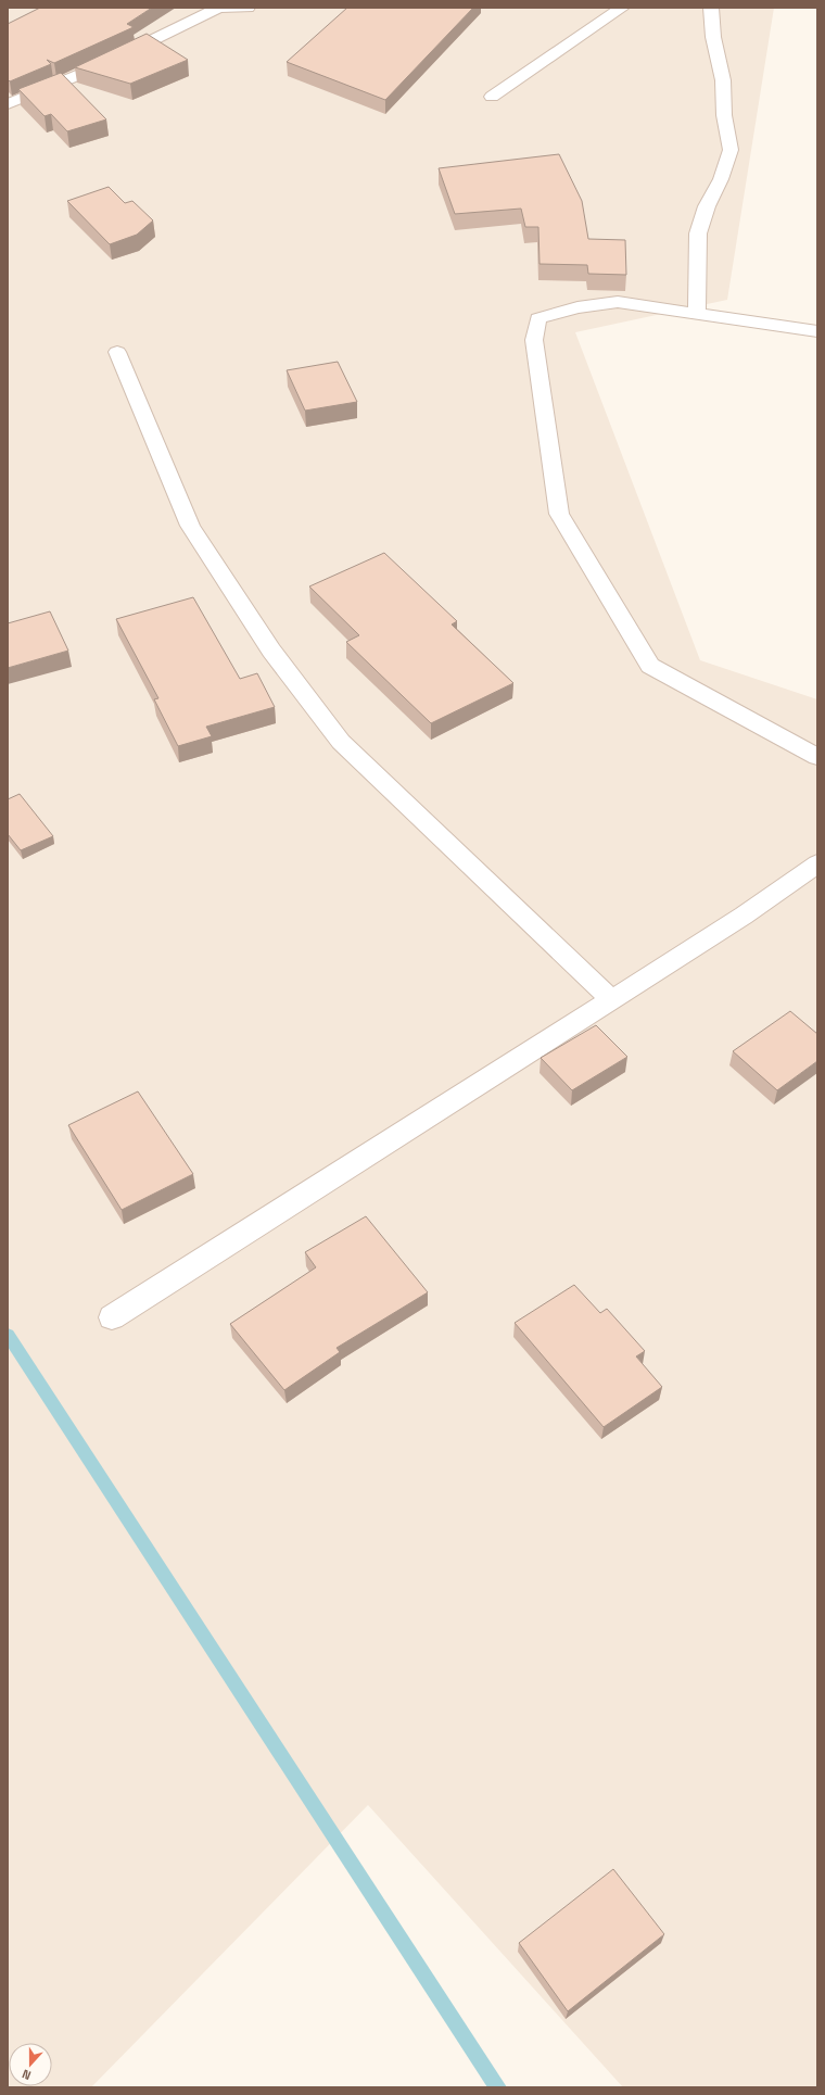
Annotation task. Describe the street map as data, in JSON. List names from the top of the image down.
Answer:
{
  "north": "bottom"
}
